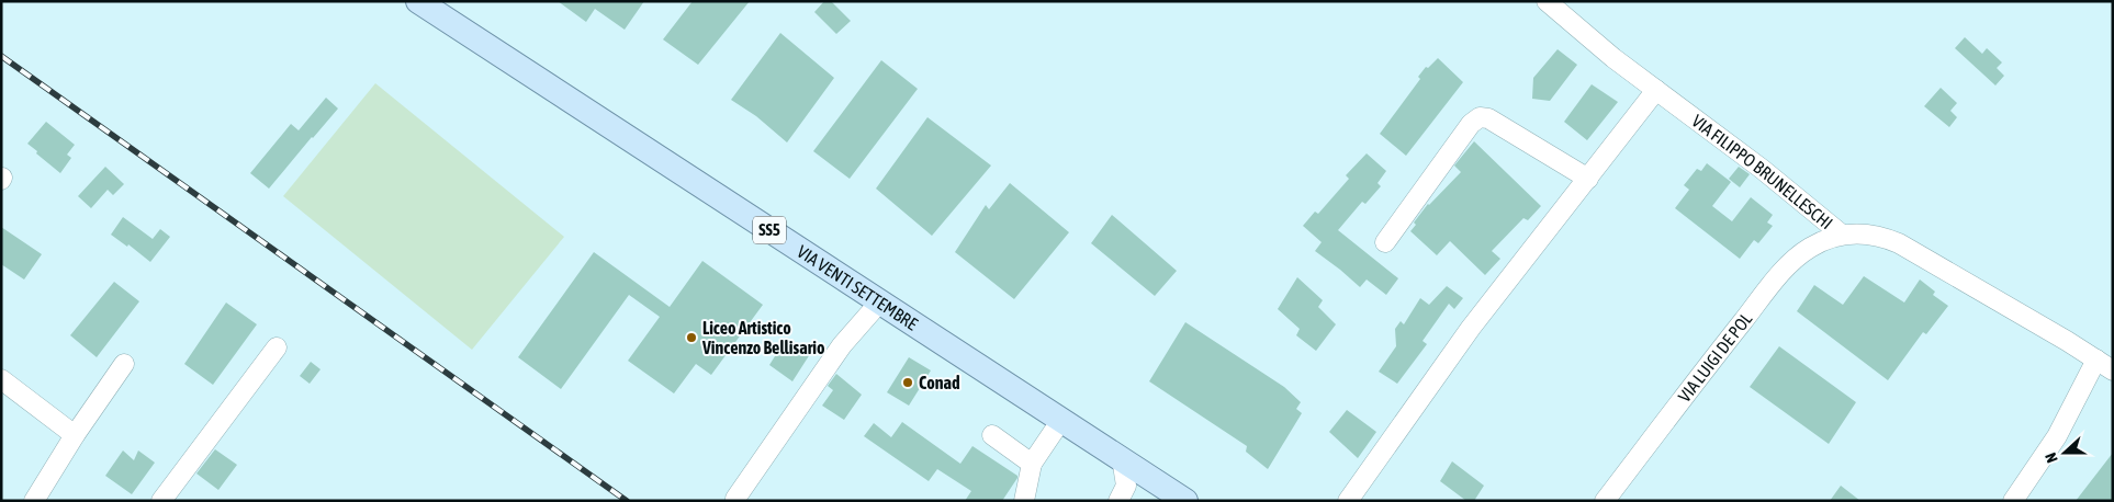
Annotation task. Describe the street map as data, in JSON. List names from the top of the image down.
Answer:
{
  "streets": {
    "main road": ["SS5", "VIA VENTI SETTEMBRE"],
    "street": ["VIA FILIPPO BRUNELLESCHI", "VIA LUIGI DE POL"]
  },
  "crossings": [
    ["VIA FILIPPO BRUNELLESCHI", "VIA LUIGI DE POL"]
  ],
  "places": ["Liceo Artistico Vincenzo Bellisario", "Conad"],
  "north": "left"
}
